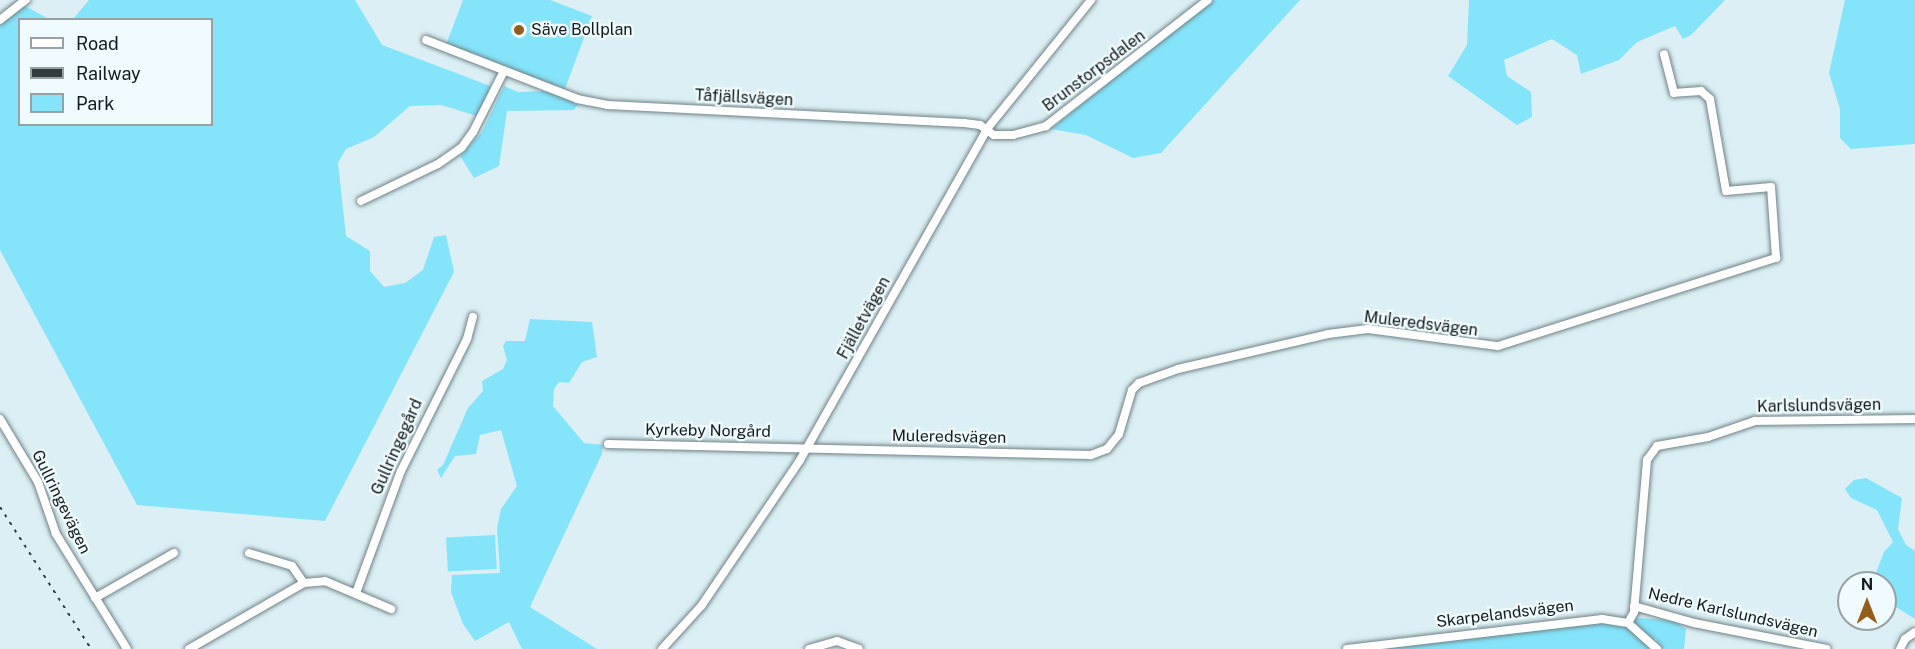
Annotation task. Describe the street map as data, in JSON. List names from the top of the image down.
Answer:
{
  "streets": {
    "street": [
      "Brunstorpsdalen",
      "Tåfjällsvägen",
      "Fjälletvägen",
      "Muleredsvägen",
      "Karlslundsvägen",
      "Kyrkeby Norgård",
      "Gullringegård",
      "Gullringevägen",
      "Nedre Karlslundsvägen",
      "Skarpelandsvägen"
    ]
  },
  "crossings": [
    ["Brunstorpsdalen", "Tåfjällsvägen"],
    ["Brunstorpsdalen", "Fjälletvägen"],
    ["Tåfjällsvägen", "Fjälletvägen"],
    ["Fjälletvägen", "Muleredsvägen"],
    ["Fjälletvägen", "Kyrkeby Norgård"],
    ["Muleredsvägen", "Kyrkeby Norgård"],
    ["Karlslundsvägen", "Nedre Karlslundsvägen"],
    ["Karlslundsvägen", "Skarpelandsvägen"]
  ],
  "places": ["Säve Bollplan"],
  "legend": ["Road", "Railway", "Park"],
  "north": "top"
}
